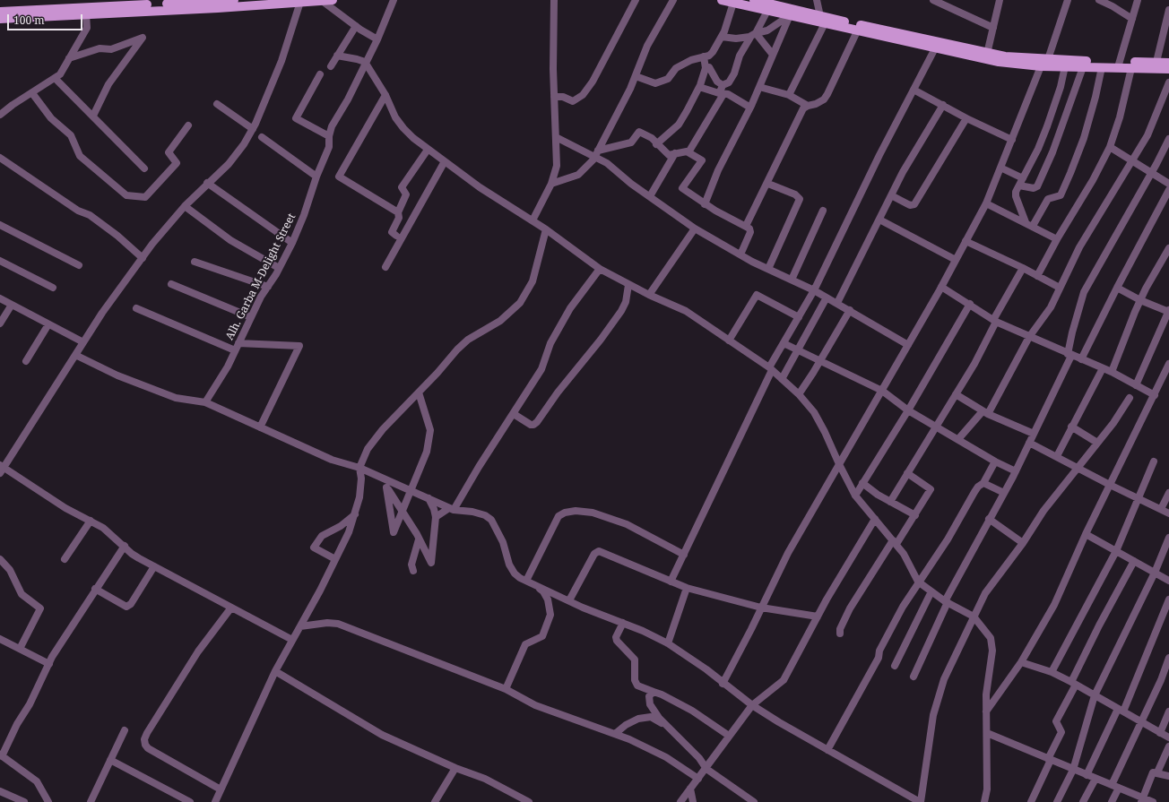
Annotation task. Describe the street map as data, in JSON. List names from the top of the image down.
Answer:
{
  "streets": {
    "street": ["Alh. Garba M-Delight Street"]
  },
  "scale_bar": "100 m"
}
